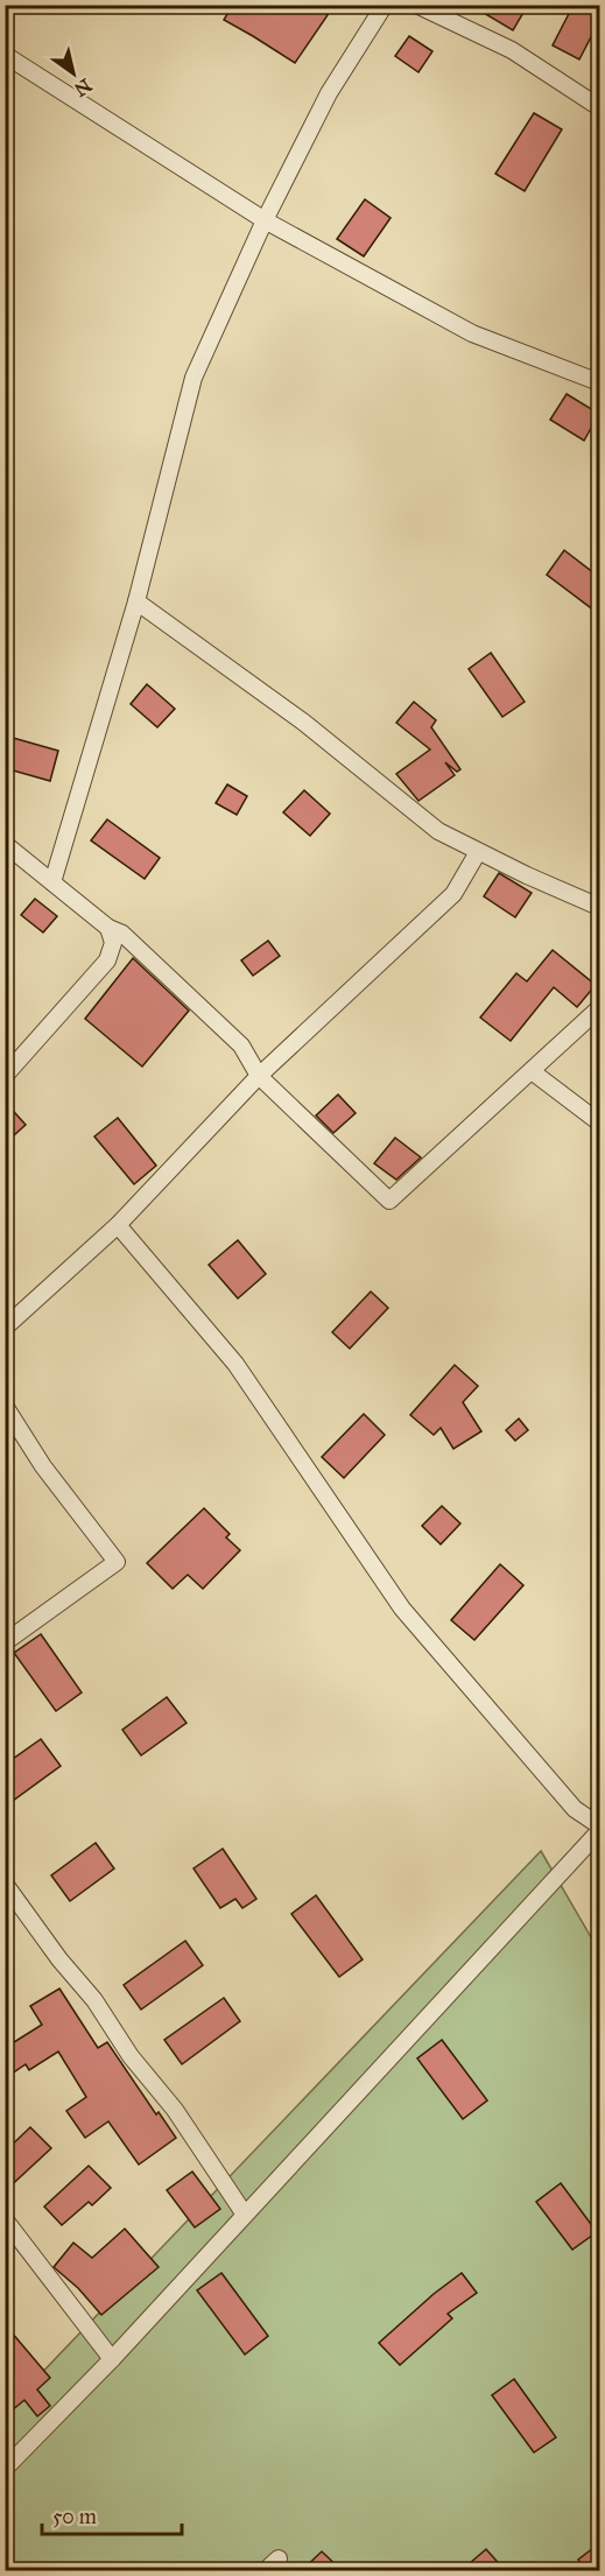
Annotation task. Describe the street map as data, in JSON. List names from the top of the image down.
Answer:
{
  "scale_bar": "50 m",
  "north": "bottom right"
}
